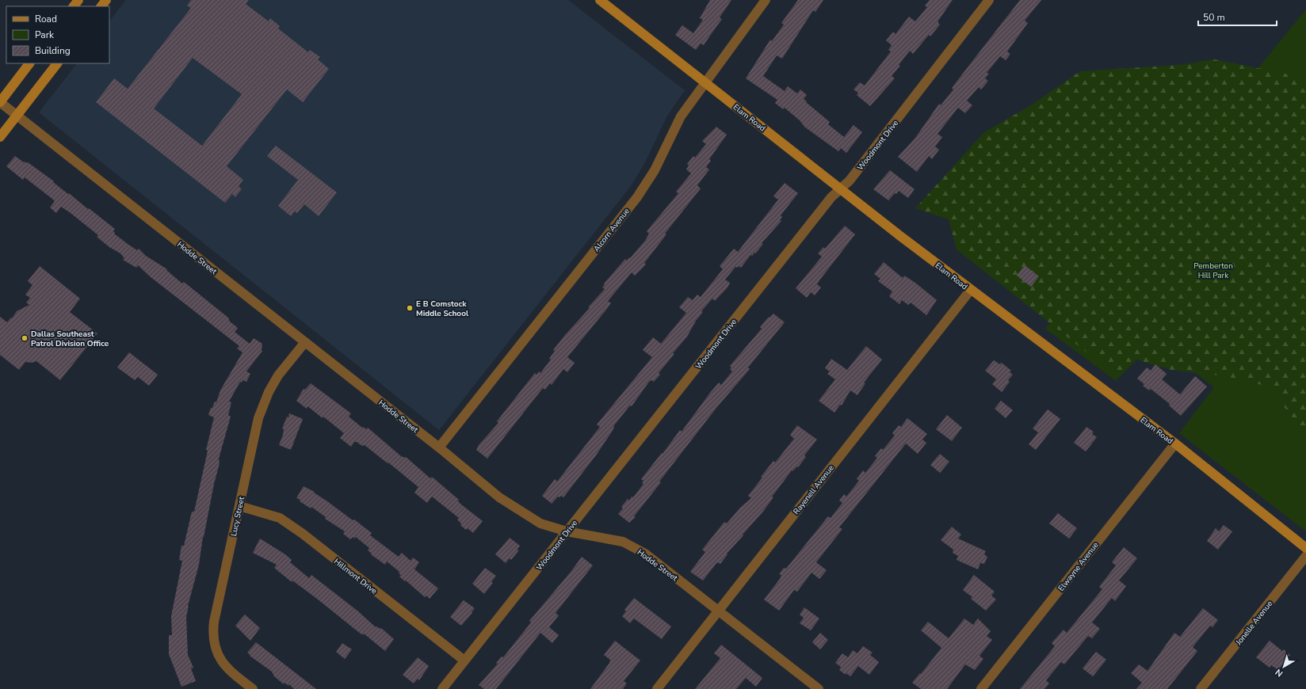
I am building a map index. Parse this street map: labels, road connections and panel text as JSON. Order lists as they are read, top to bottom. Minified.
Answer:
{"streets":{"street":["Elam Road","Woodmont Drive","Alcorn Avenue","Hodde Street","Rayenell Avenue","Lucy Street","Elwayne Avenue","Hillmont Drive","Jonelle Avenue"]},"crossings":[["Elam Road","Woodmont Drive"],["Elam Road","Alcorn Avenue"],["Elam Road","Rayenell Avenue"],["Elam Road","Elwayne Avenue"],["Woodmont Drive","Hodde Street"],["Woodmont Drive","Hillmont Drive"],["Alcorn Avenue","Hodde Street"],["Hodde Street","Rayenell Avenue"],["Hodde Street","Lucy Street"],["Lucy Street","Hillmont Drive"]],"parks":["Pemberton Hill Park"],"places":["E B Comstock Middle School","Dallas Southeast Patrol Division Office"],"legend":["Road","Park","Building"],"scale_bar":"50 m","north":"bottom left"}
